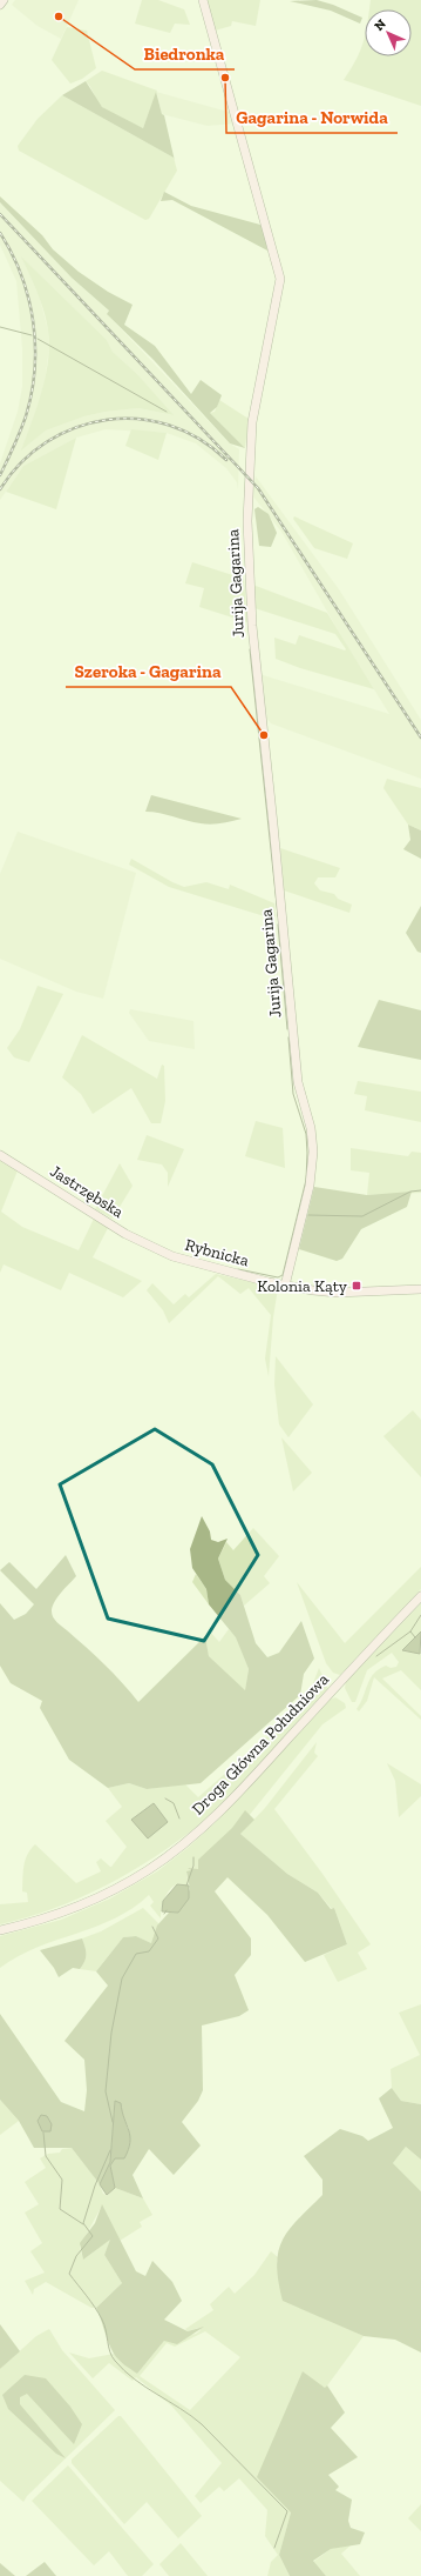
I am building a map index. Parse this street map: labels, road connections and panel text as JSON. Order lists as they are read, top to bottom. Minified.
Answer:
{"streets":{"street":["Jurija Gagarina","Jastrzębska","Rybnicka","Droga Główna Południowa"]},"crossings":[["Jurija Gagarina","Rybnicka"],["Jastrzębska","Rybnicka"]],"places":{"other":["Biedronka","Gagarina - Norwida","Szeroka - Gagarina"],"transit":["Kolonia Kąty"]},"north":"top left"}
